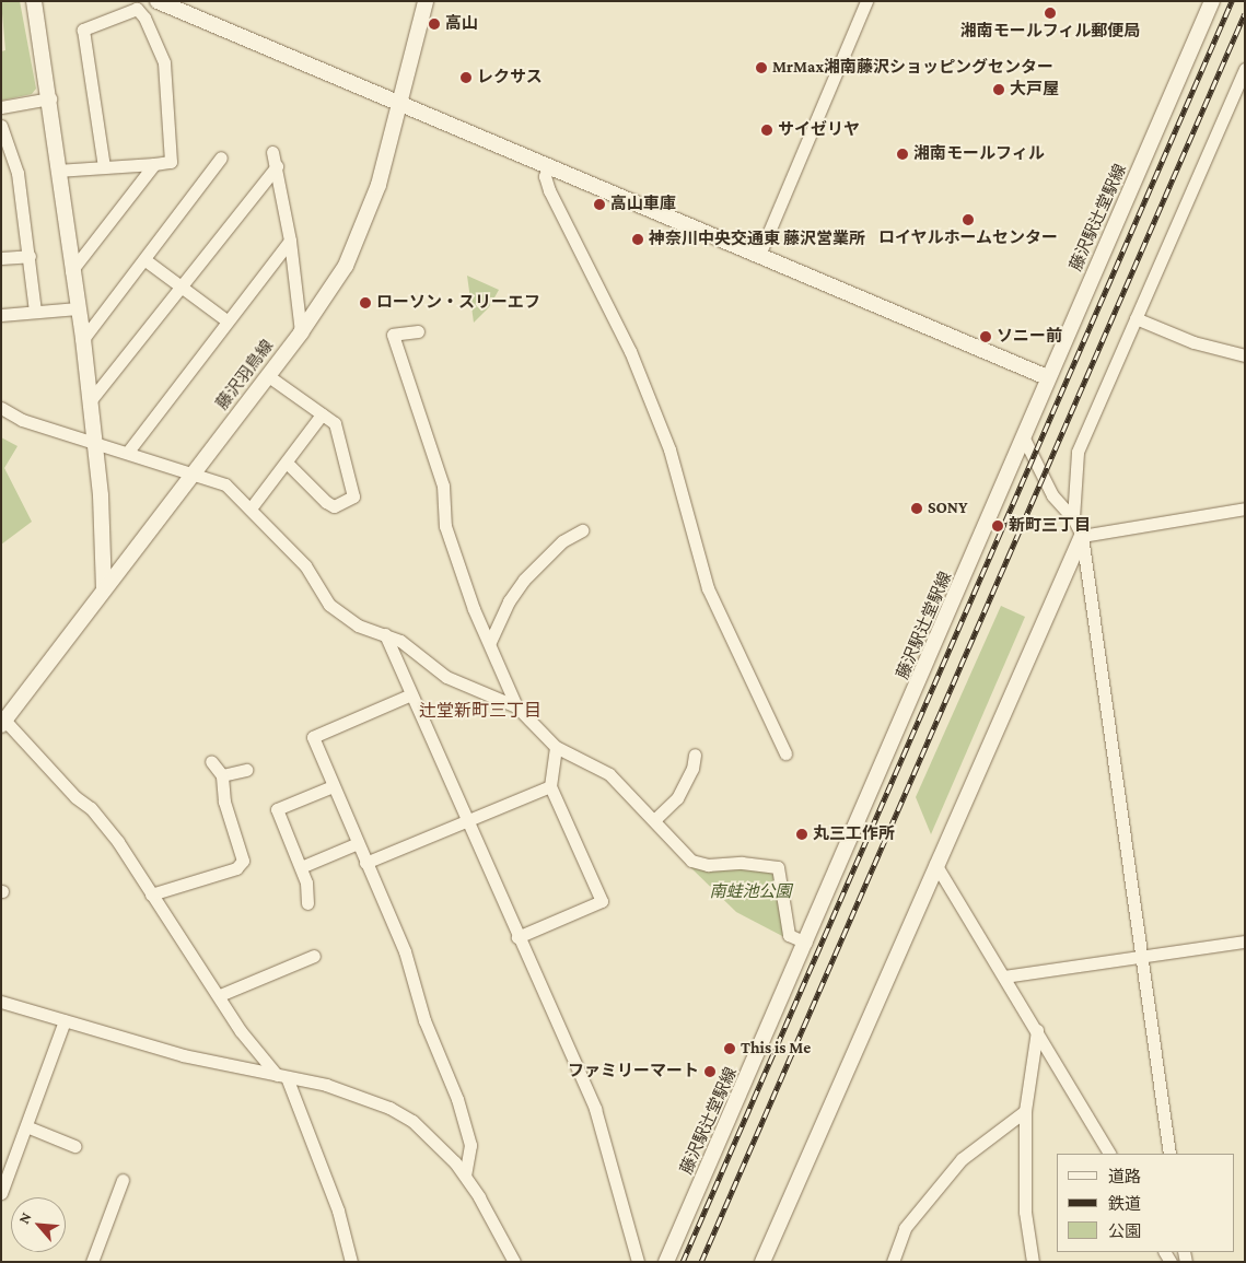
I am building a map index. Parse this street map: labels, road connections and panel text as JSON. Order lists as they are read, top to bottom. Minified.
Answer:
{"streets":{"street":["藤沢駅辻堂駅線","藤沢羽鳥線"]},"districts":["辻堂新町三丁目"],"parks":["南蛙池公園"],"places":["湘南モールフィル郵便局","高山","MrMax湘南藤沢ショッピングセンター","レクサス","大戸屋","サイゼリヤ","湘南モールフィル","高山車庫","ロイヤルホームセンター","神奈川中央交通東 藤沢営業所","ローソン・スリーエフ","ソニー前","SONY","新町三丁目","丸三工作所","This is Me","ファミリーマート"],"legend":["道路","鉄道","公園"],"north":"top left"}
